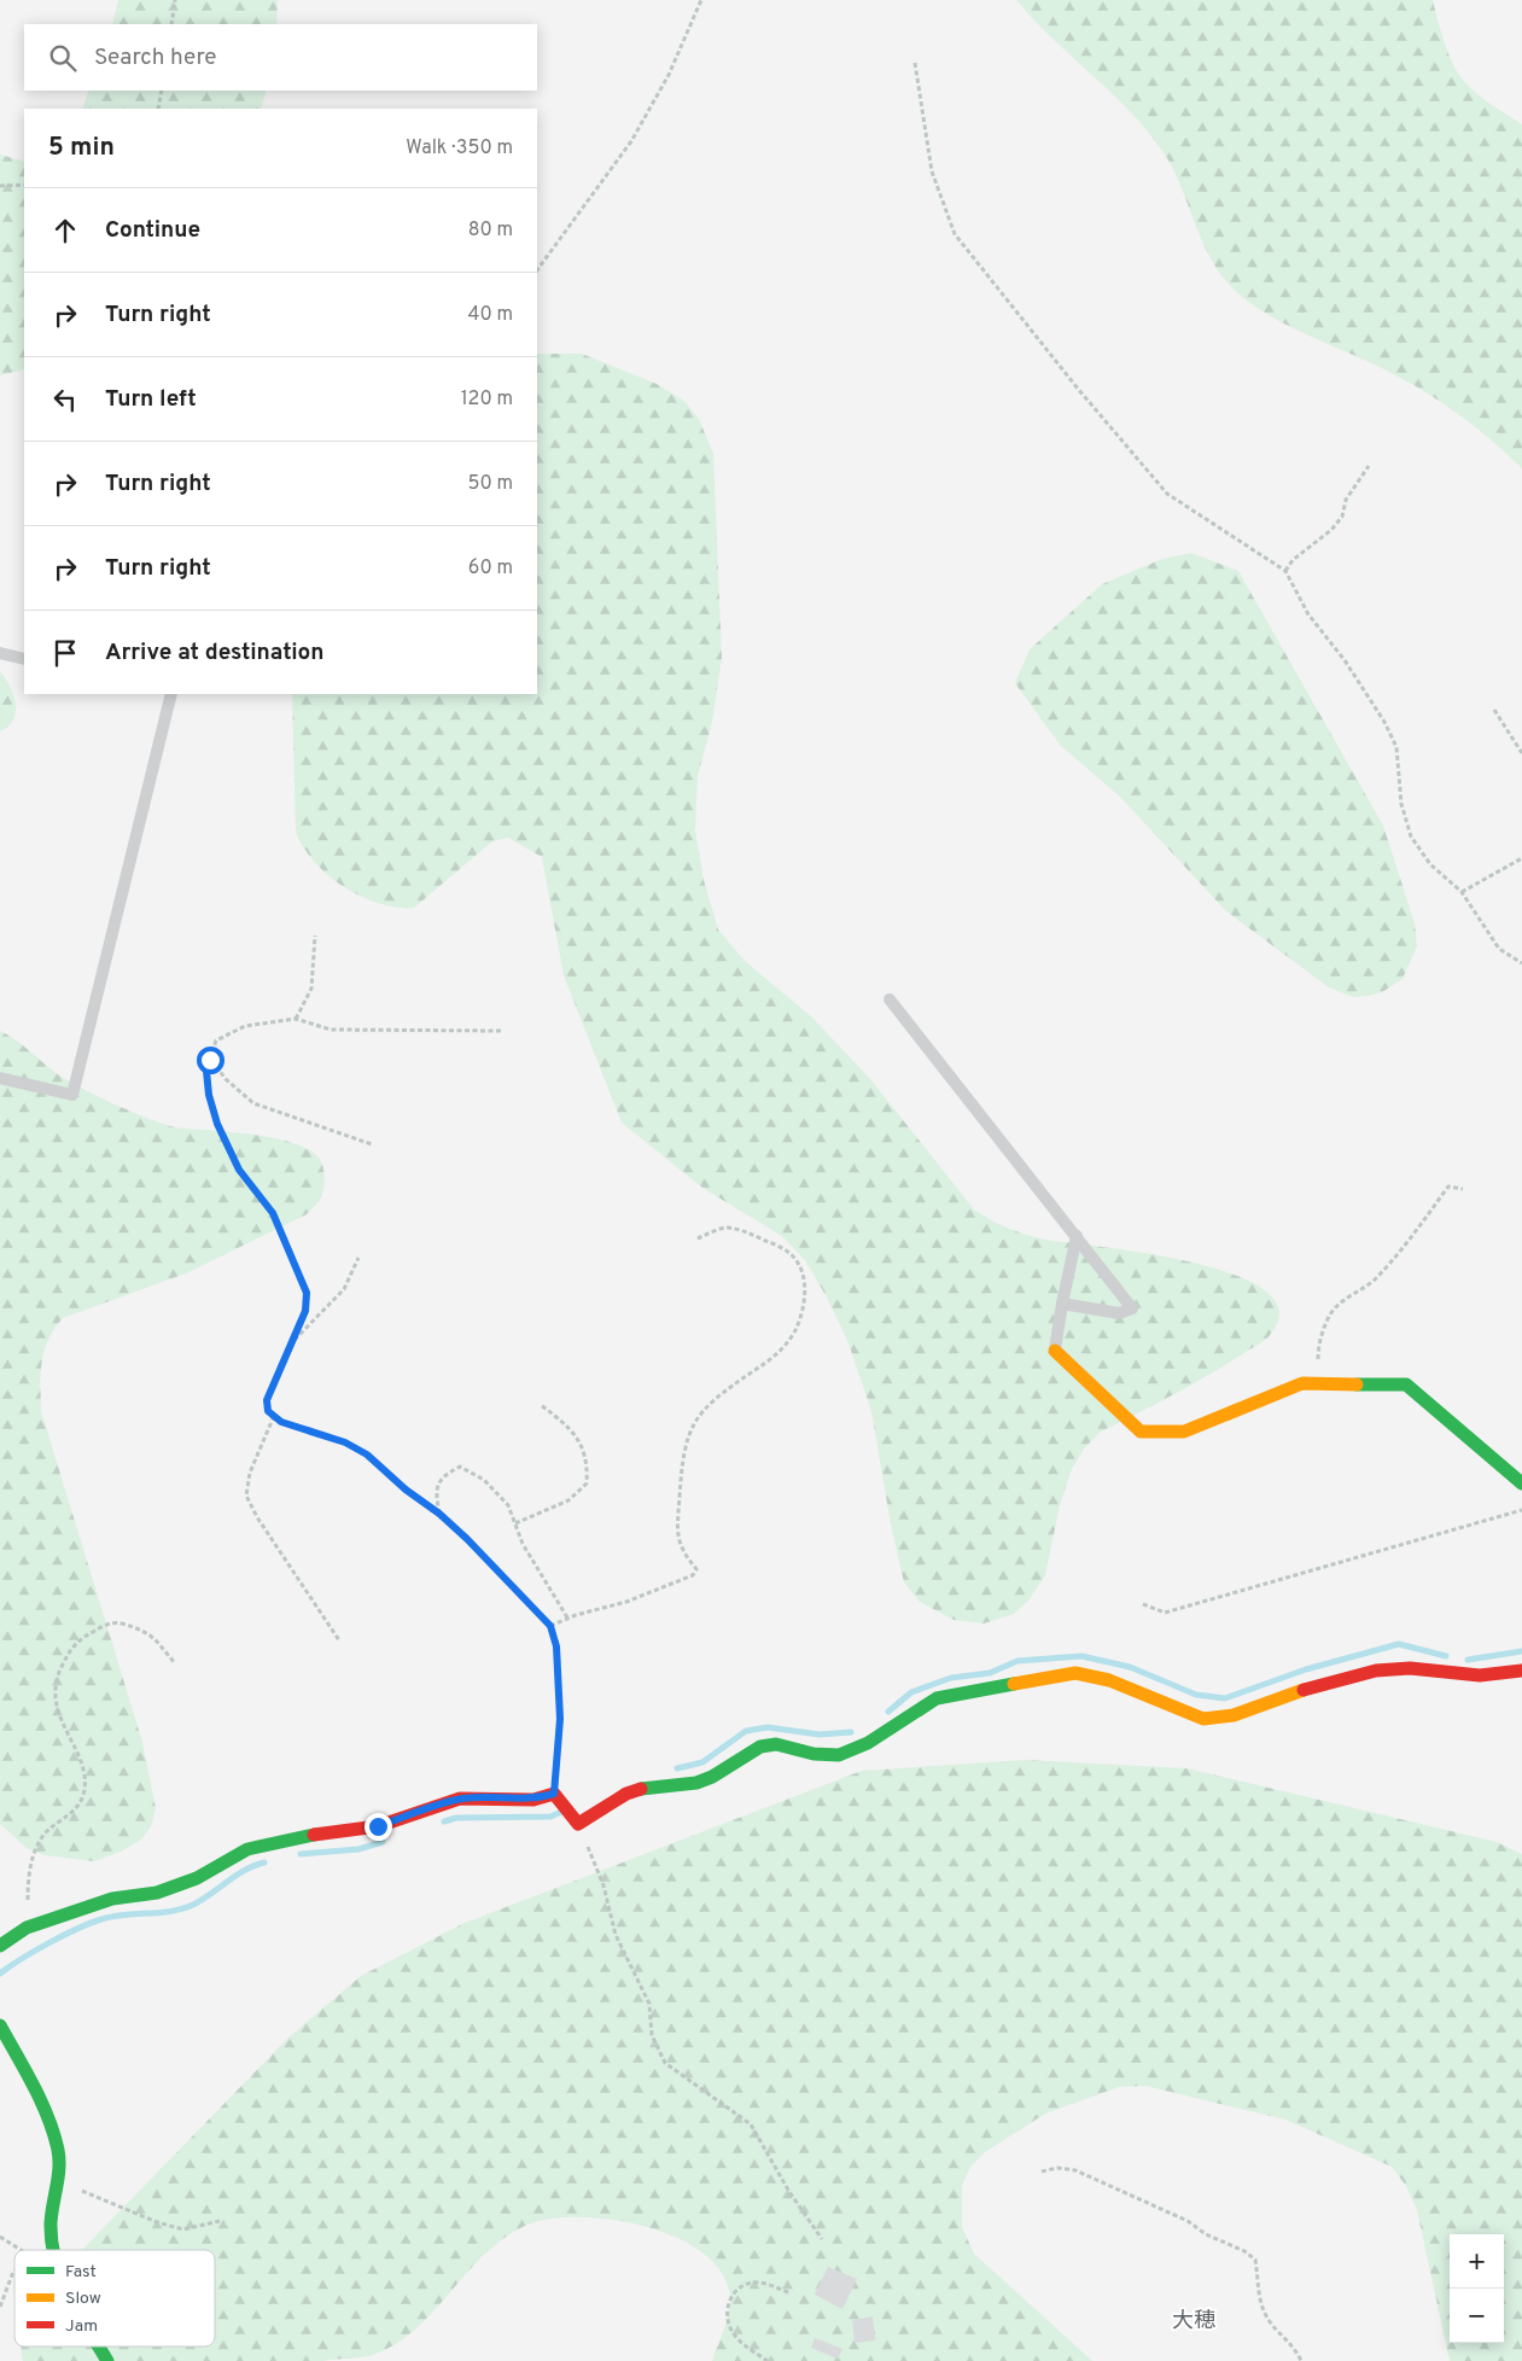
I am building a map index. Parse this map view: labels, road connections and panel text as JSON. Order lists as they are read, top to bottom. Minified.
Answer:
{"districts":["大穂"],"legend":["Fast","Slow","Jam"],"page":{"search":"Search here","heading":["5 min","Walk · 350 m"],"list":[["Continue","80 m"],["Turn right","40 m"],["Turn left","120 m"],["Turn right","50 m"],["Turn right","60 m"],"Arrive at destination"],"map_buttons":["+","−"]}}
